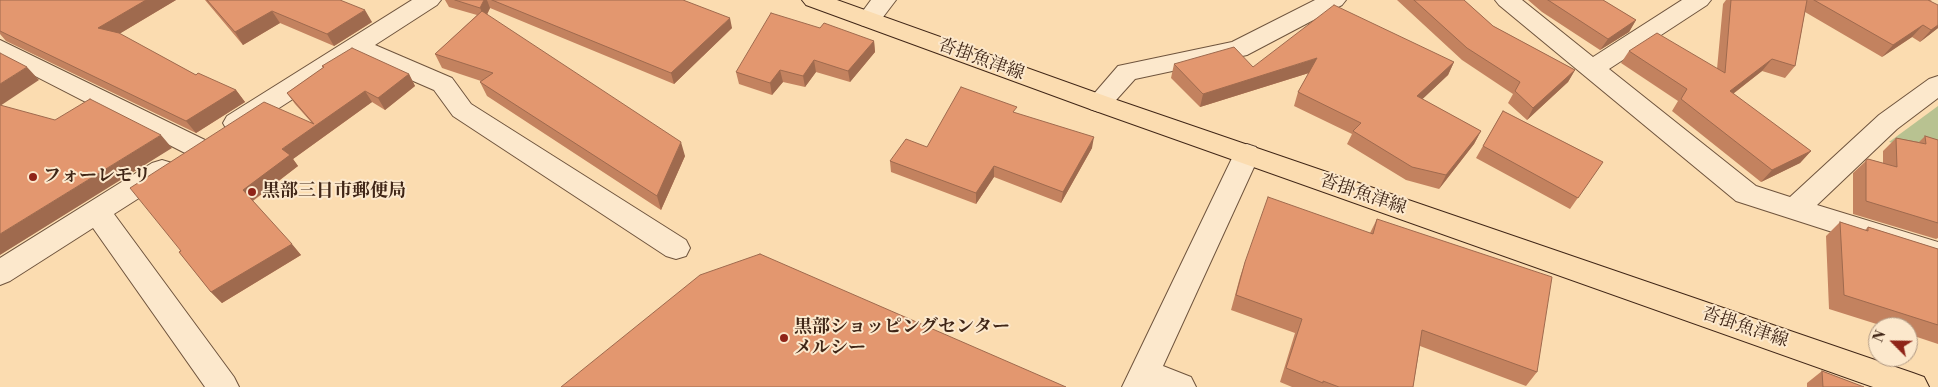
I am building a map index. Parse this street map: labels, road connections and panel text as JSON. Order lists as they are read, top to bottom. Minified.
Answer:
{"streets":{"main road":["沓掛魚津線"]},"places":["フォーレモリ","黒部三日市郵便局","黒部ショッピングセンター メルシー"],"north":"top left"}
